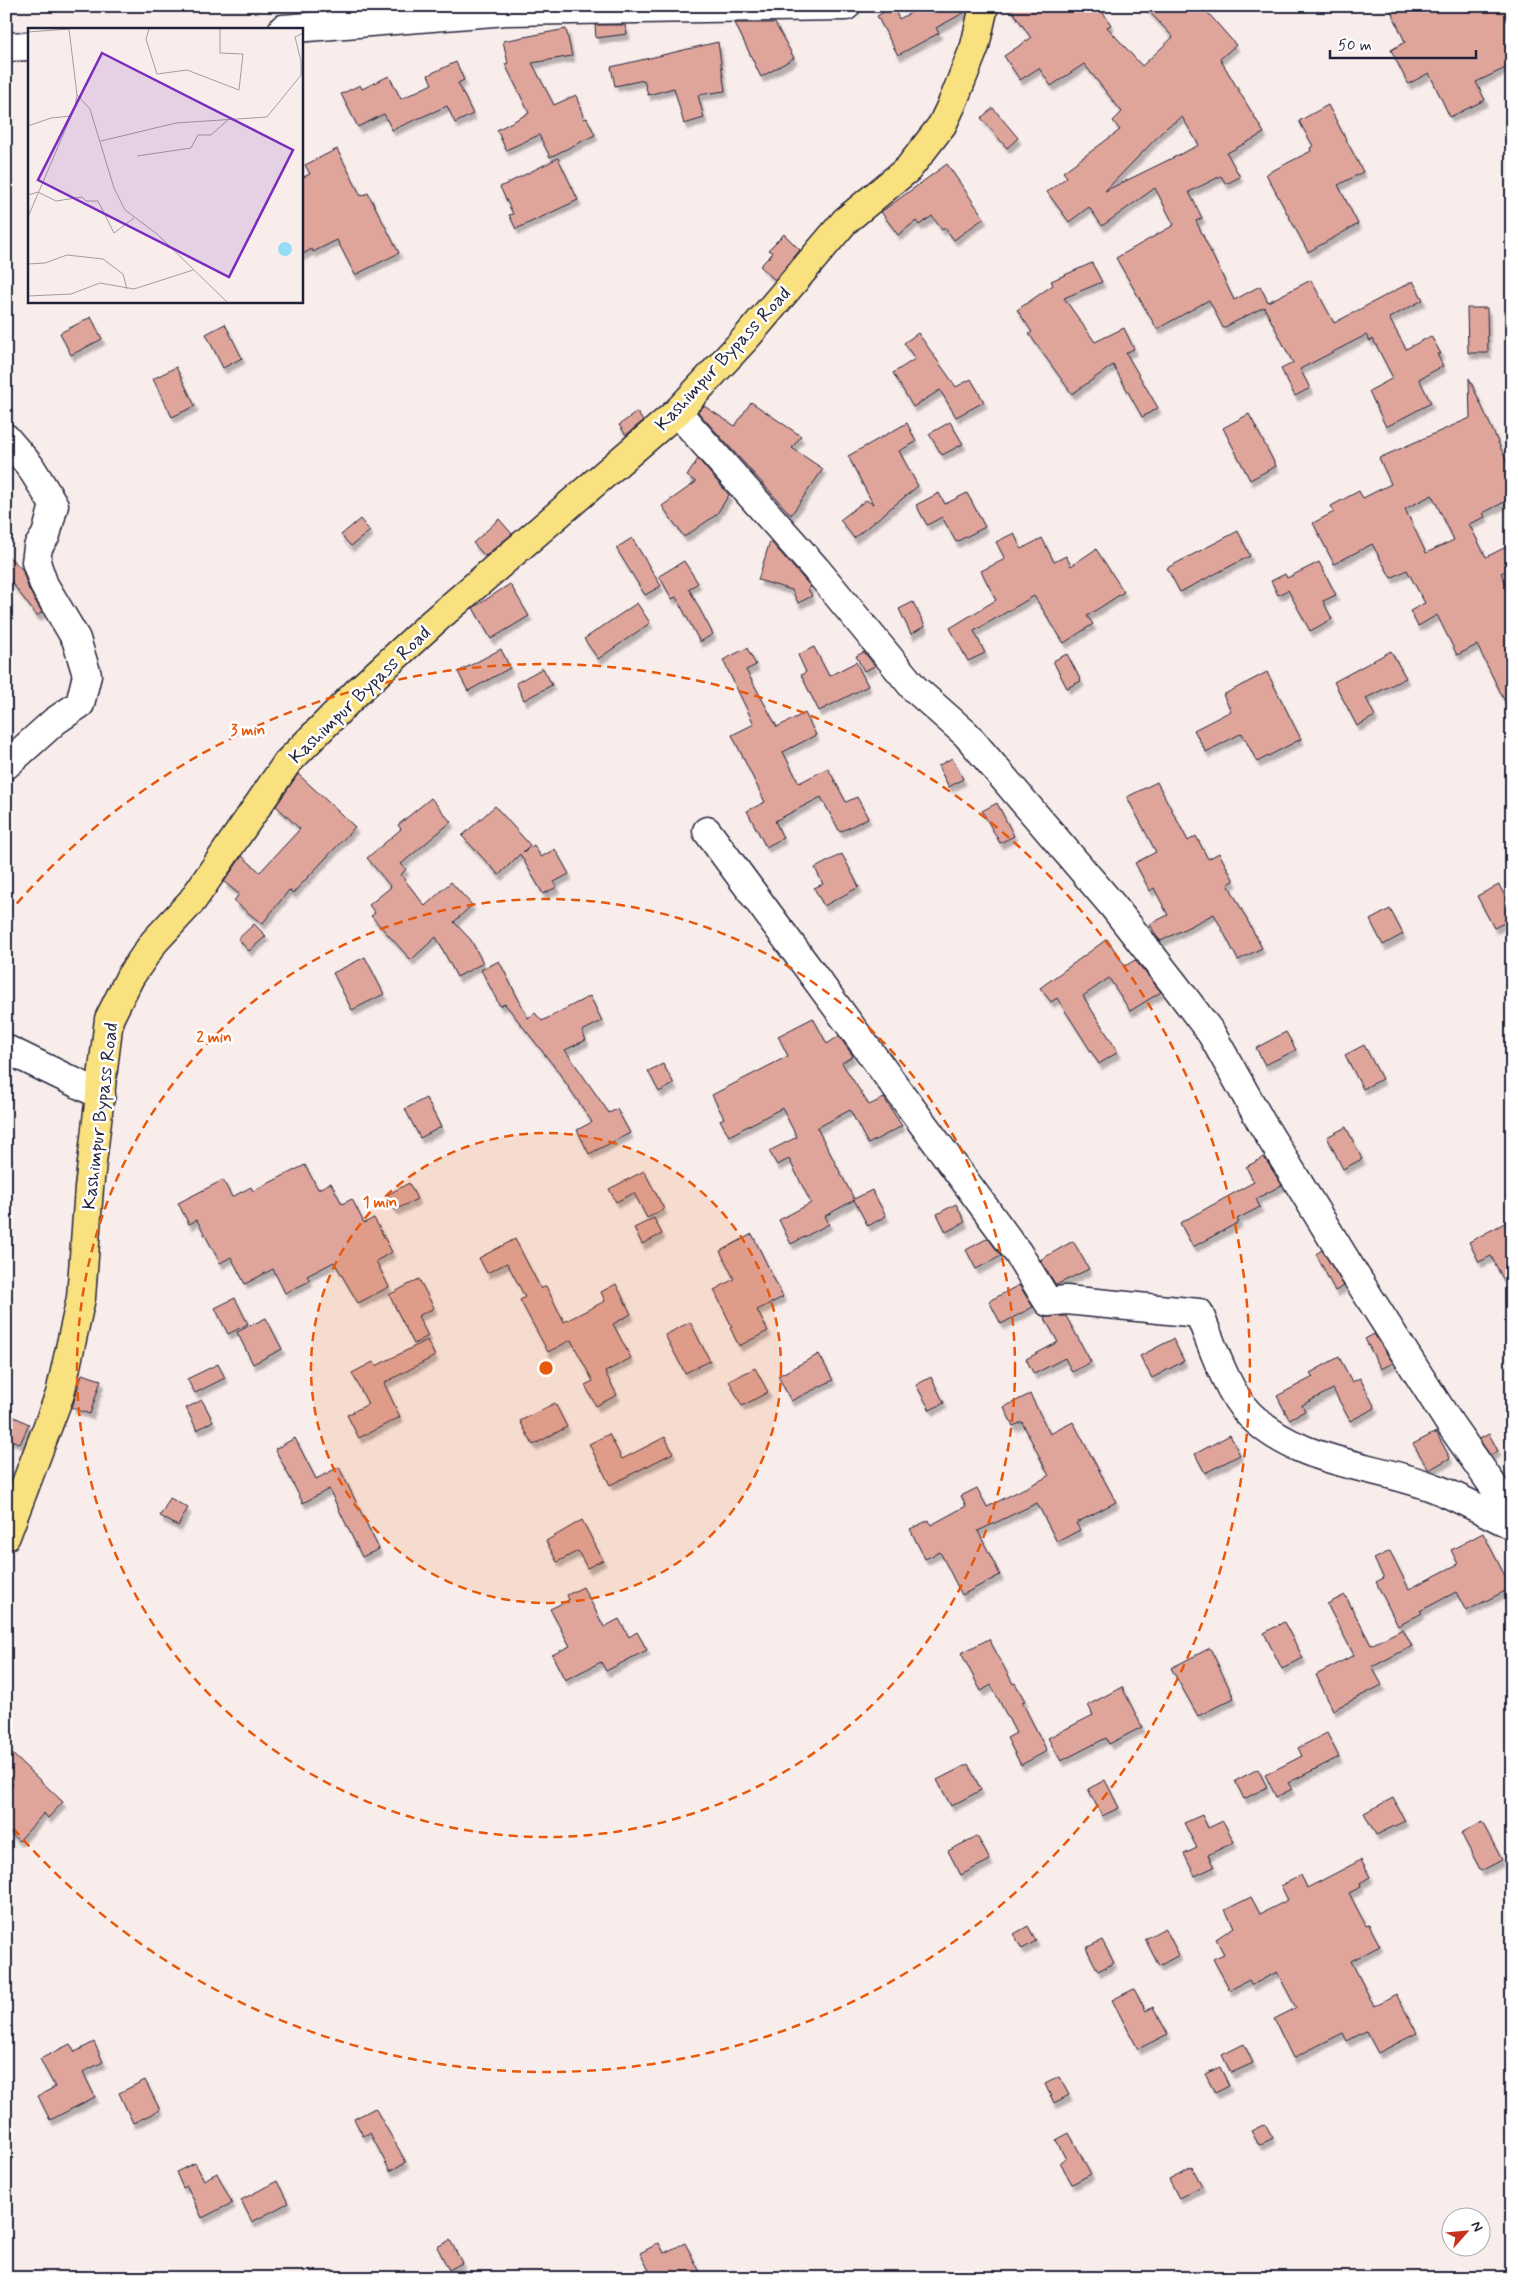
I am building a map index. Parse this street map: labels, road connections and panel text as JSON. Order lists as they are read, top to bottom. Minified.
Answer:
{"streets":{"main road":["Kashimpur Bypass Road"]},"scale_bar":"50 m","north":"top right","rings":["3 min","2 min","1 min"]}
